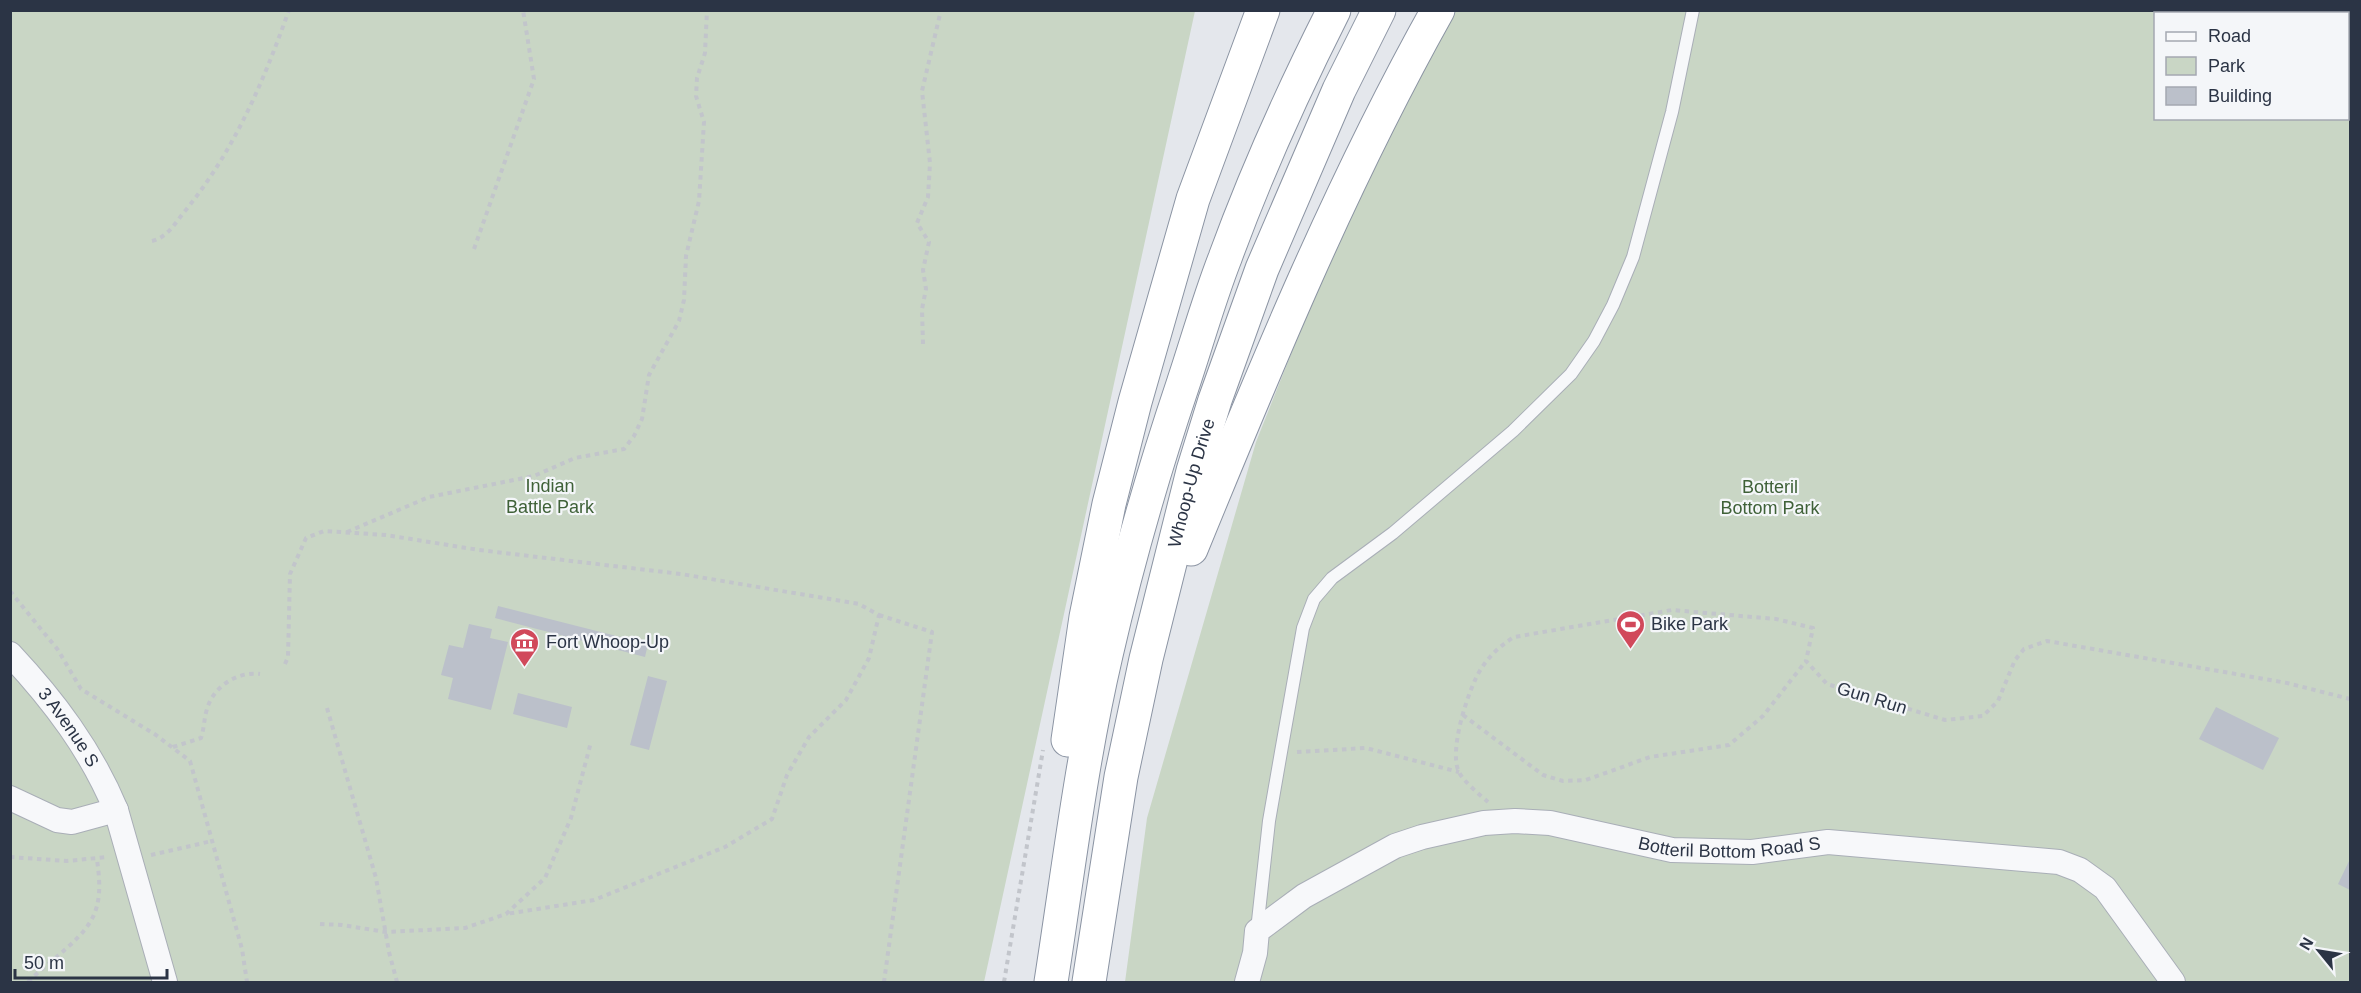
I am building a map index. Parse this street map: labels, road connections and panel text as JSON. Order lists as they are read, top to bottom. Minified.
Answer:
{"streets":{"highway":["Whoop-Up Drive"],"street":["3 Avenue S","Botteril Bottom Road S"],"path":["Gun Run"]},"parks":["Indian Battle Park","Botteril Bottom Park"],"places":{"sports":["Bike Park"],"museum":["Fort Whoop-Up"]},"legend":["Road","Park","Building"],"scale_bar":"50 m","north":"top left"}
